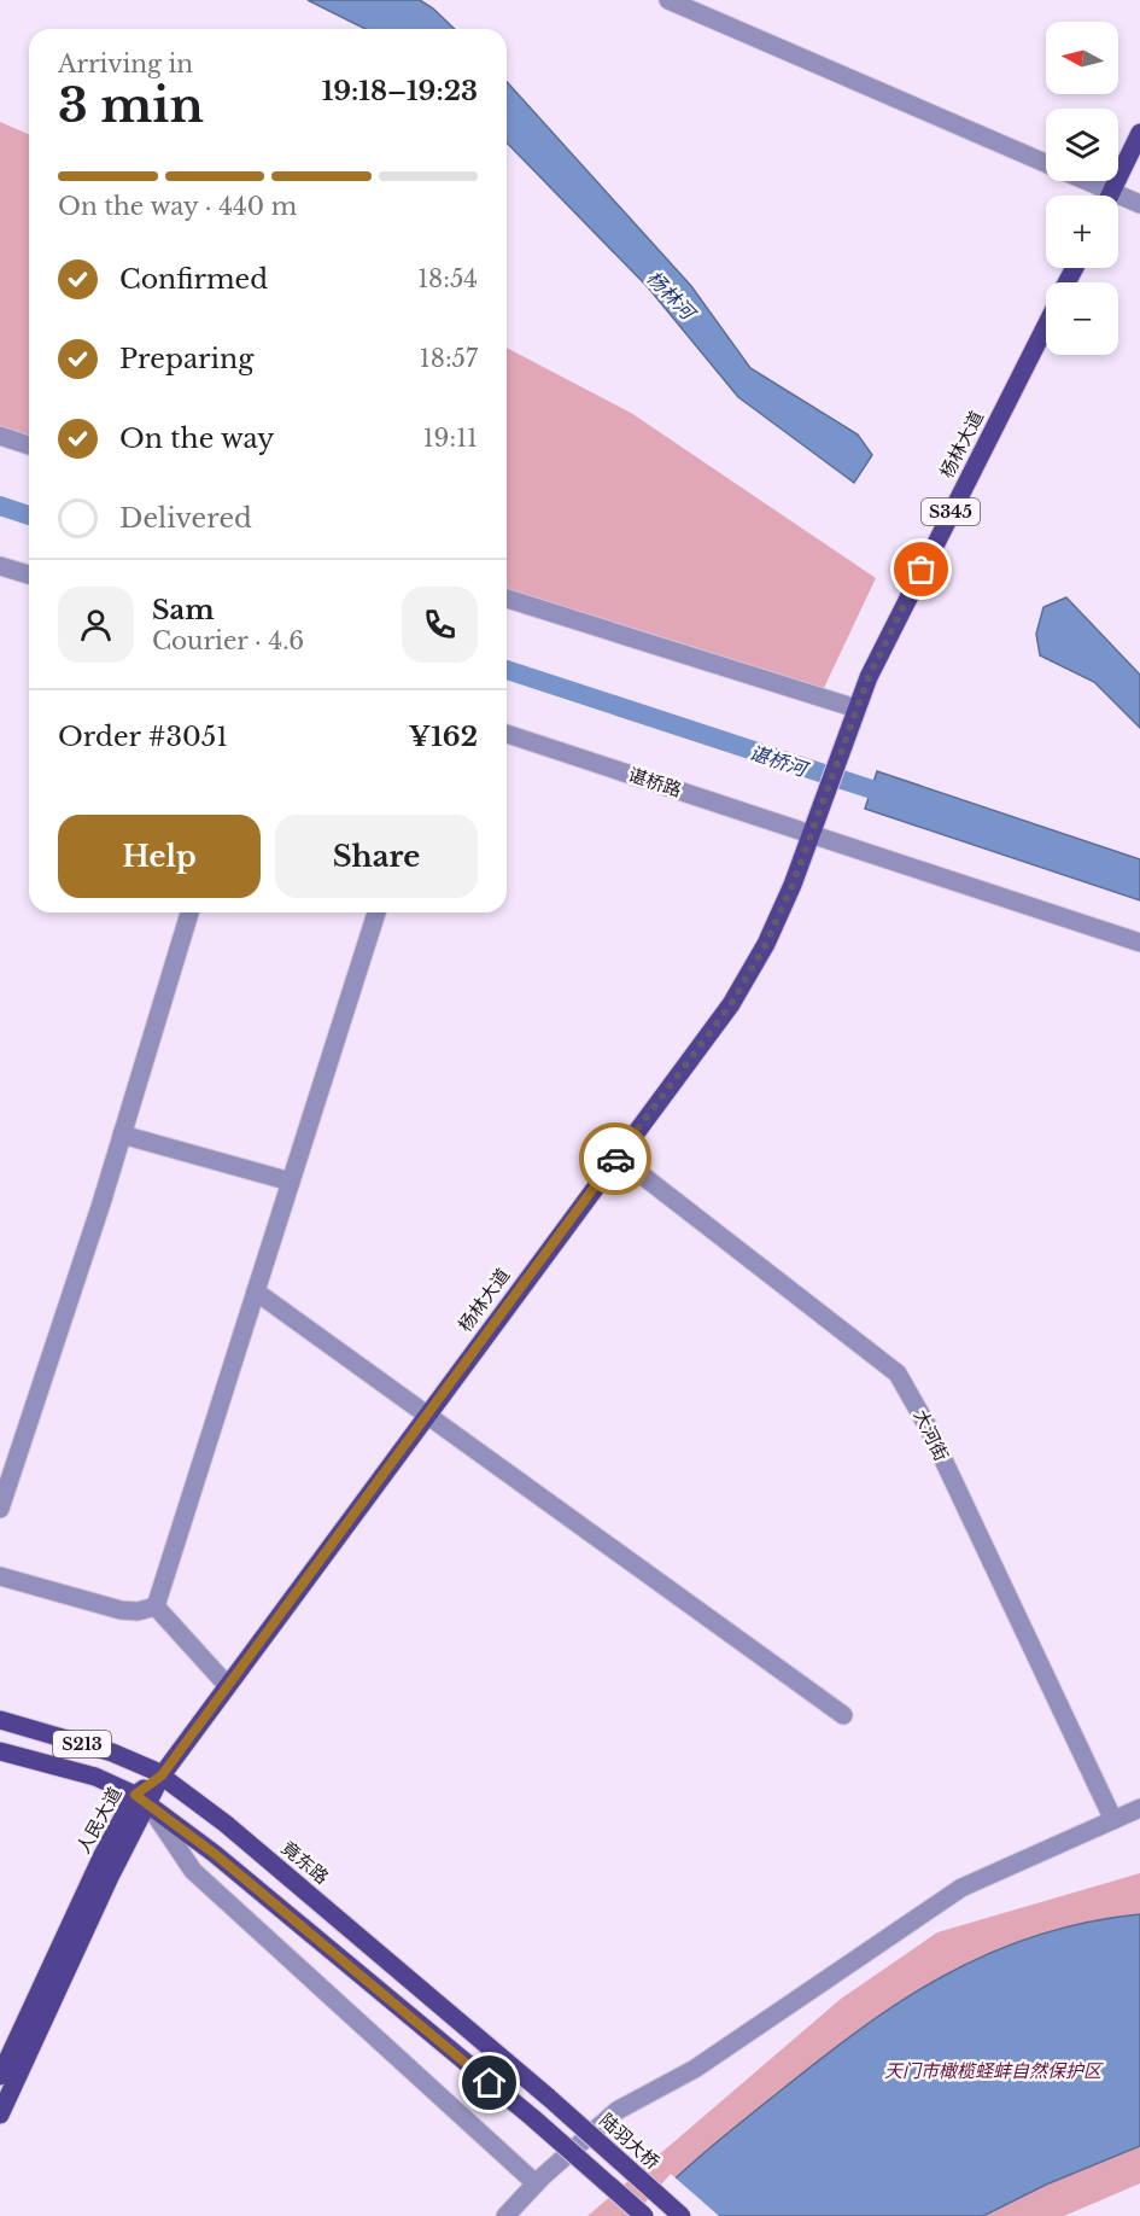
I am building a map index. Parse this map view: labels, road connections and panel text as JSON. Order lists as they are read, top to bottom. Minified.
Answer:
{"streets":{"main road":["杨林大道","S345","S213","人民大道","竟东路","陆羽大桥"],"street":["谌桥路","大河街"]},"crossings":[["杨林大道","谌桥路"],["杨林大道","大河街"],["杨林大道","人民大道"],["杨林大道","竟东路"],["S213","人民大道"],["人民大道","竟东路"],["竟东路","陆羽大桥"]],"water":["杨林河","谌桥河"],"parks":["天门市橄榄蛏蚌自然保护区"],"north":"left","page":{"map_buttons":["+","−"],"heading":["3 min","Arriving in","19:18–19:23"],"panel":["Sam","Courier · 4.6","Order #3051","¥162"],"bar":"On the way · 440 m","list":[["Confirmed","18:54"],["Preparing","18:57"],["On the way","19:11"],"Delivered"],"buttons":["Help","Share"]}}
